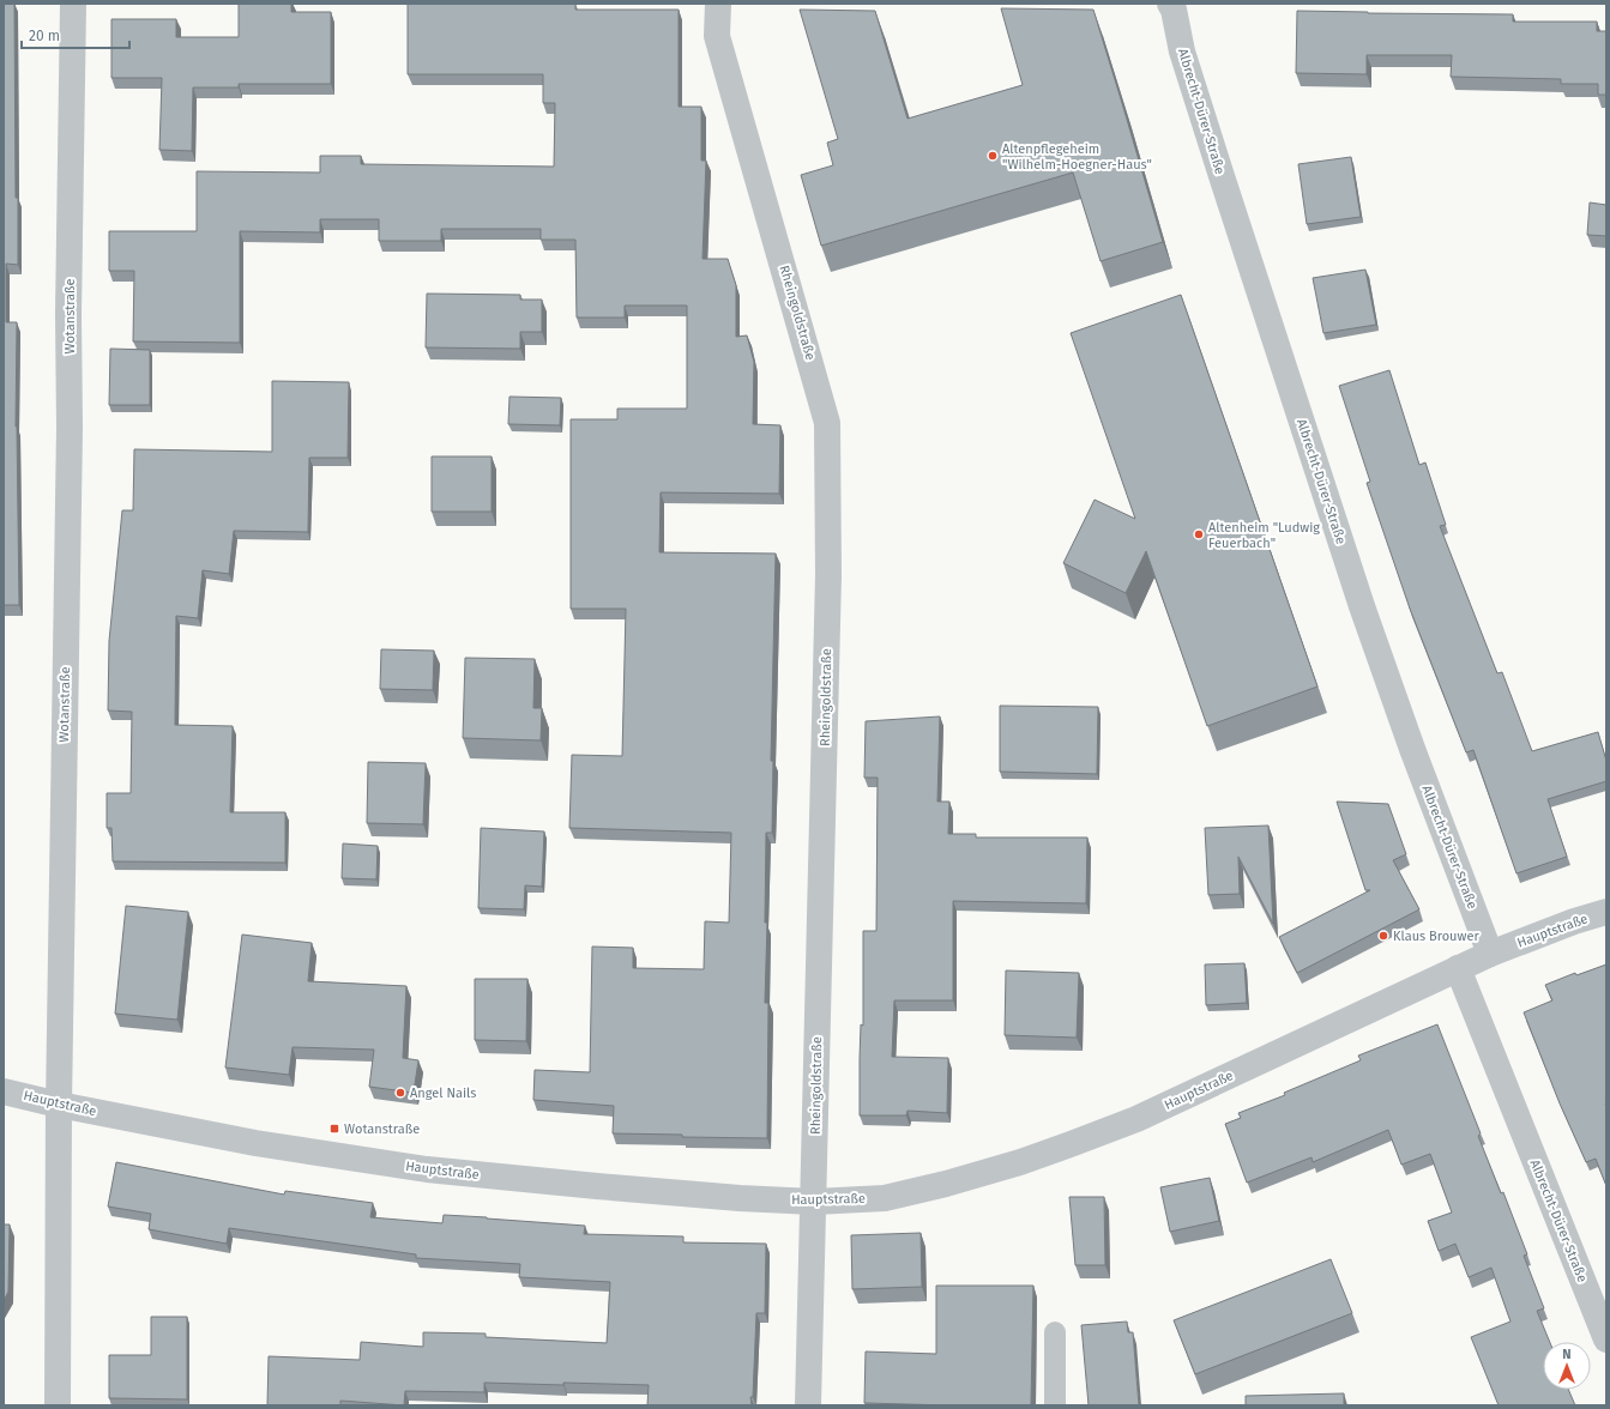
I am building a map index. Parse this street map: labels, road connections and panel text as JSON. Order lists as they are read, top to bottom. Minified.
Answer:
{"streets":{"street":["Albrecht-Dürer-Straße","Rheingoldstraße","Wotanstraße","Hauptstraße"]},"crossings":[["Albrecht-Dürer-Straße","Hauptstraße"],["Rheingoldstraße","Hauptstraße"],["Wotanstraße","Hauptstraße"]],"places":{"other":["Altenpflegeheim \"Wilhelm-Hoegner-Haus\"","Altenheim \"Ludwig Feuerbach\"","Klaus Brouwer","Angel Nails"],"transit":["Wotanstraße"]},"scale_bar":"20 m","north":"top"}
